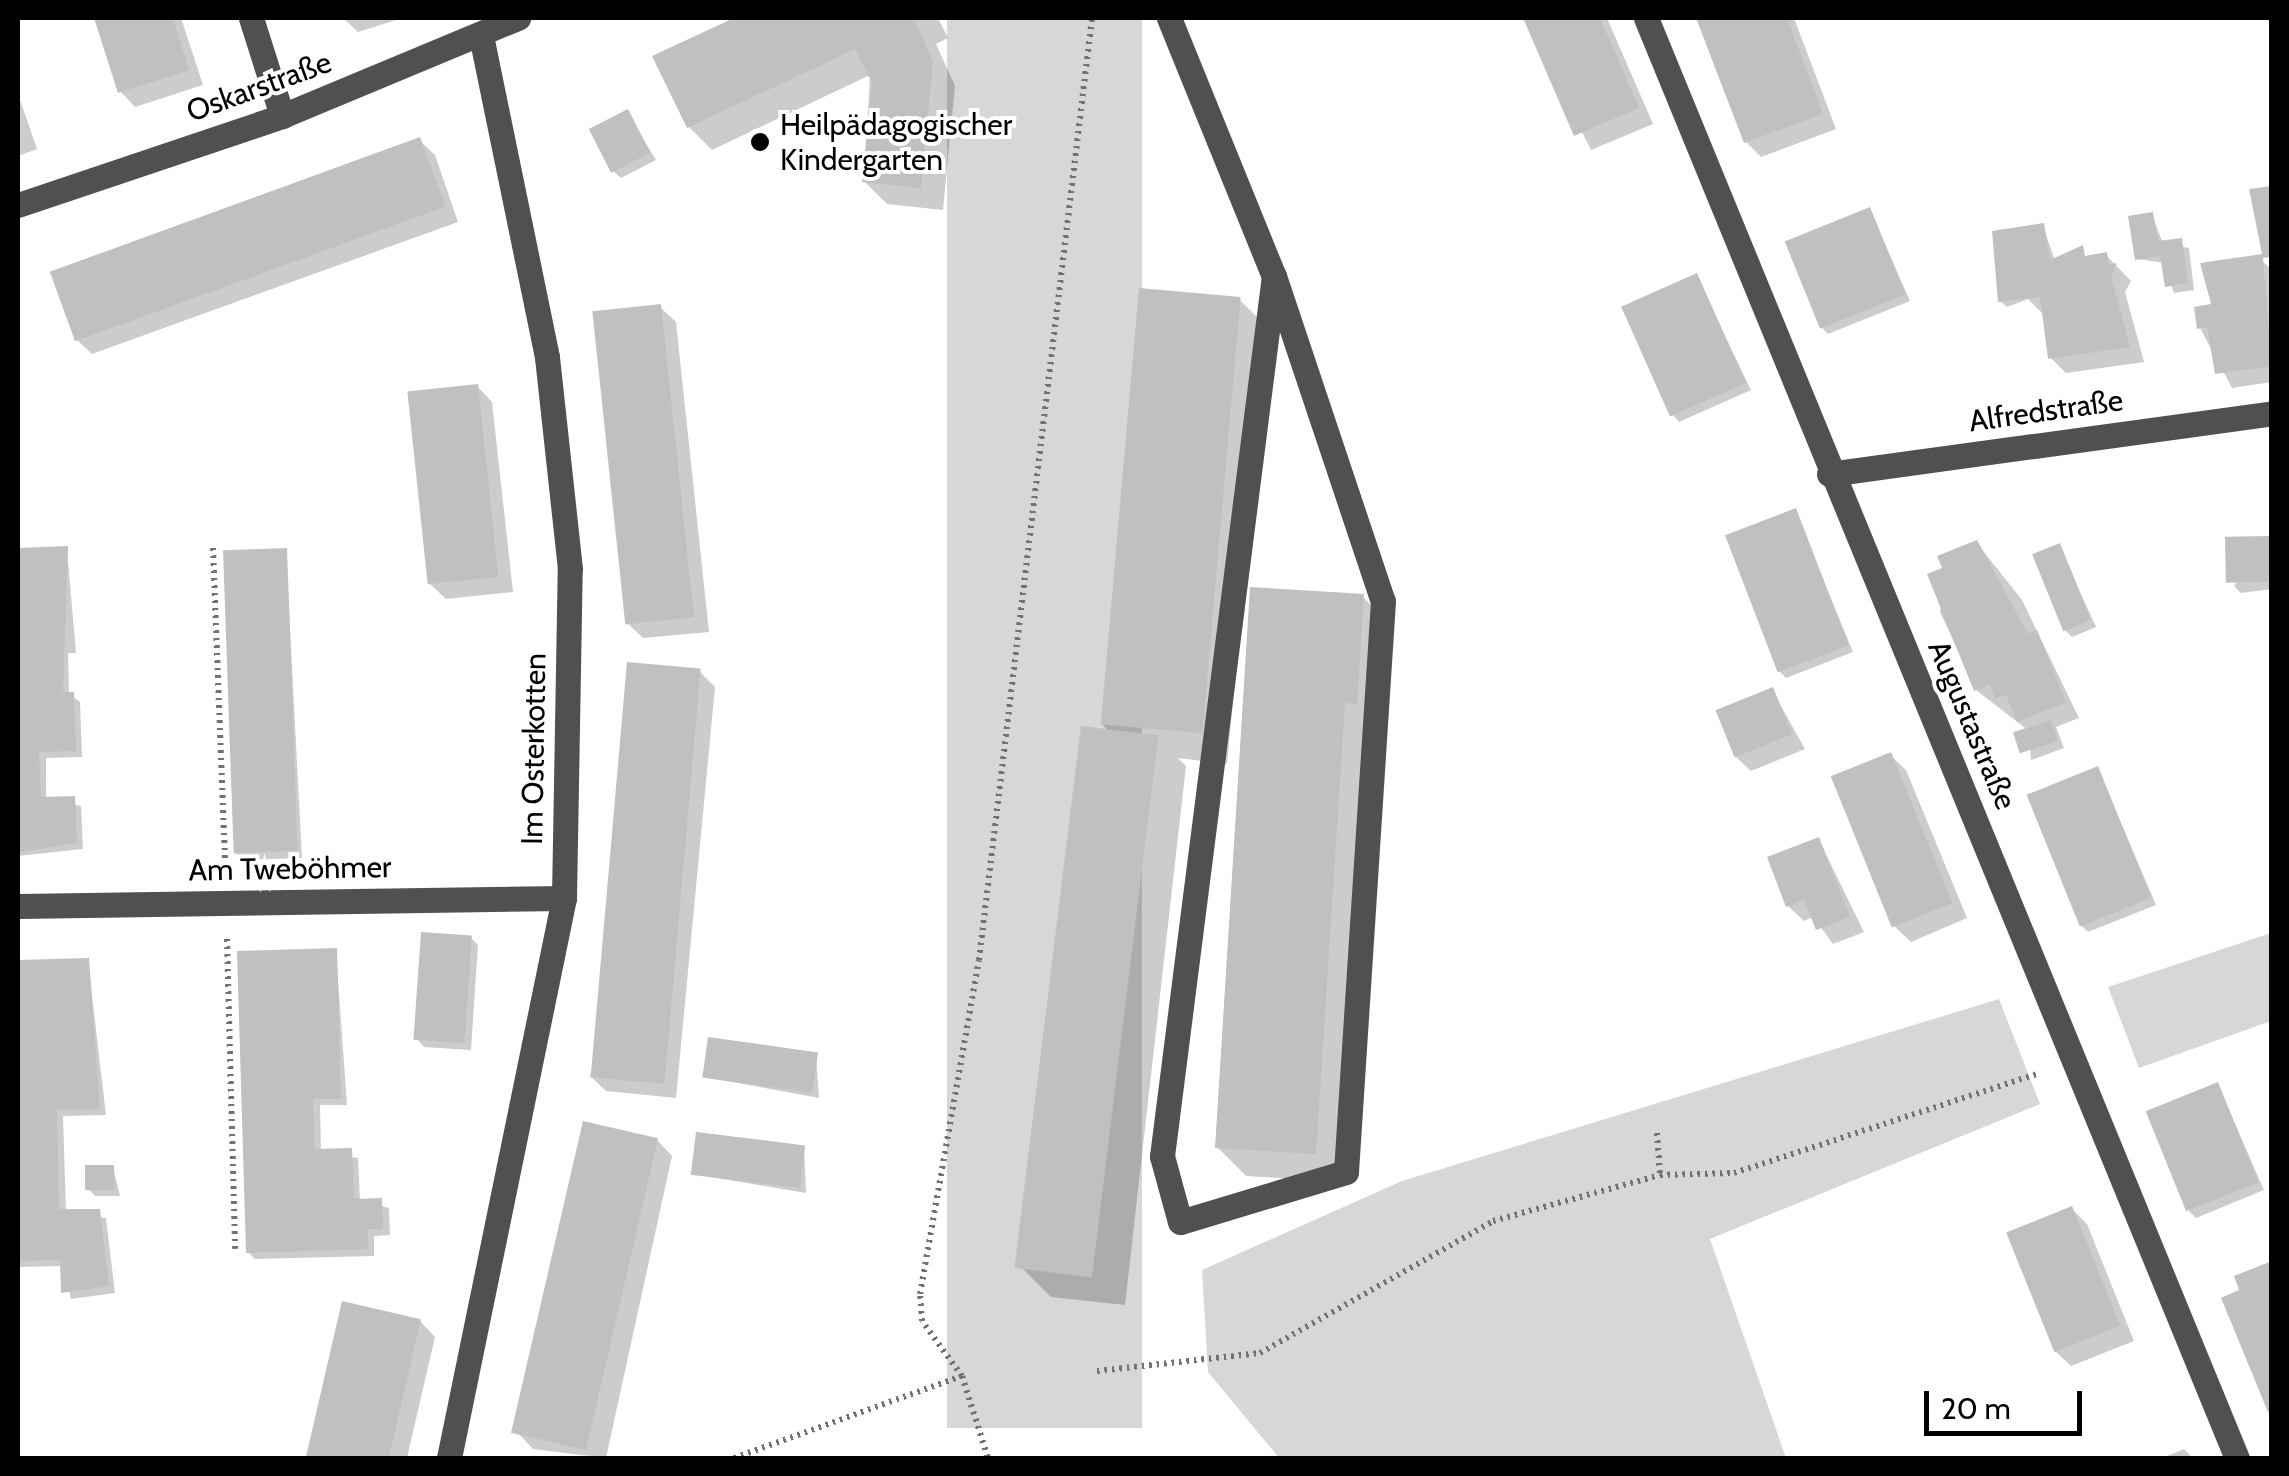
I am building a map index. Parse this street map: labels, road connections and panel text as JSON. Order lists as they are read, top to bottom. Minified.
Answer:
{"streets":{"street":["Oskarstraße","Alfredstraße","Augustastraße","Im Osterkotten","Am Tweböhmer"]},"crossings":[["Oskarstraße","Im Osterkotten"],["Alfredstraße","Augustastraße"],["Im Osterkotten","Am Tweböhmer"]],"places":["Heilpädagogischer Kindergarten"],"scale_bar":"20 m"}
